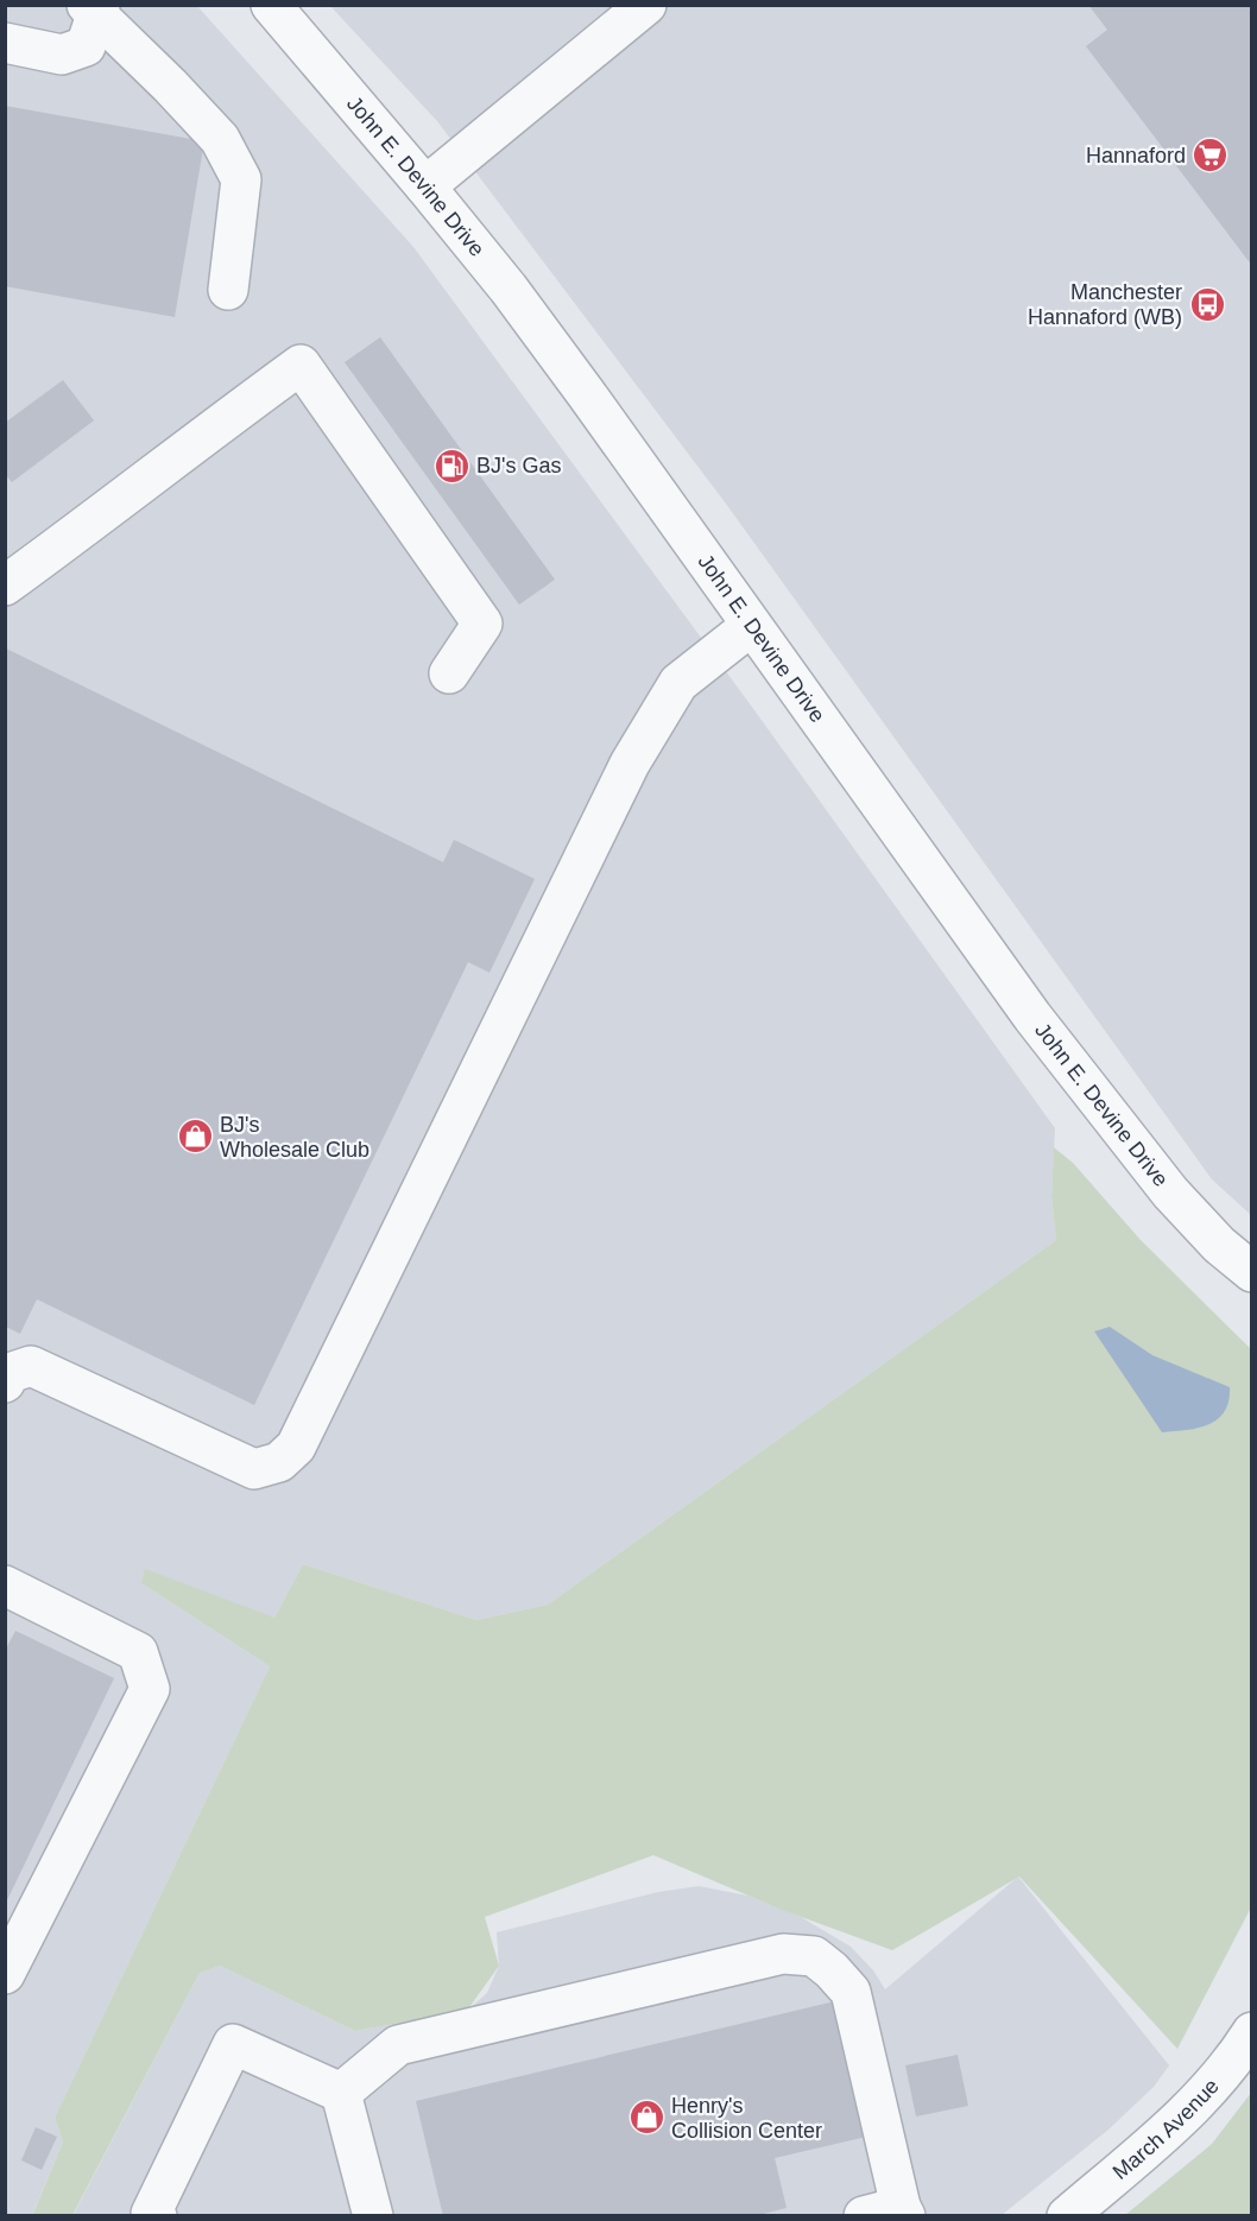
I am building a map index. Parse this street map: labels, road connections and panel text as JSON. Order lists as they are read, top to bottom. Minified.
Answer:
{"streets":{"street":["John E. Devine Drive","March Avenue"]},"places":{"supermarket":["Hannaford"],"bus stop":["Manchester Hannaford (WB)"],"fuel station":["BJ's Gas"],"shop":["BJ's Wholesale Club","Henry's Collision Center"]}}
